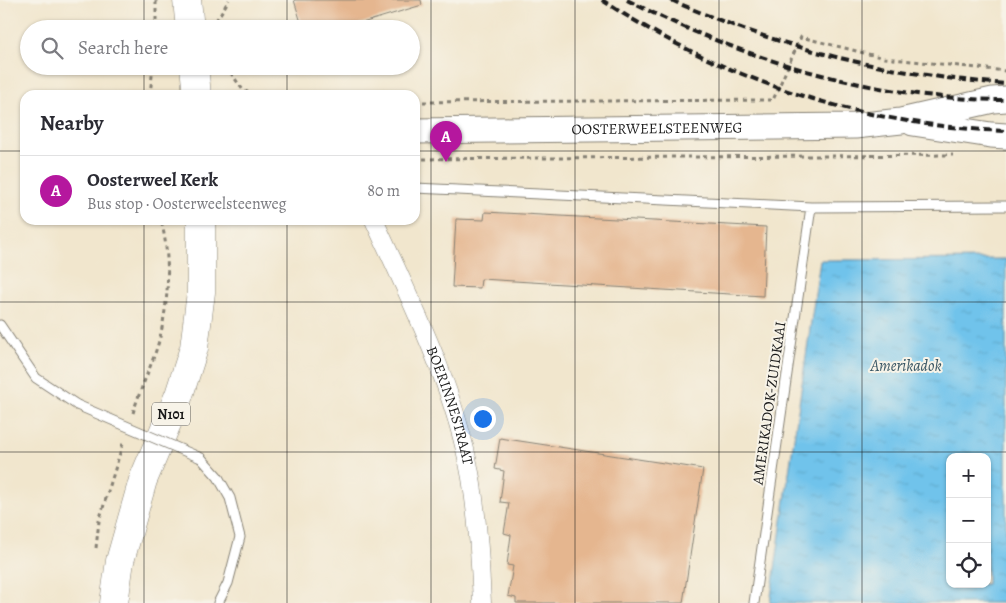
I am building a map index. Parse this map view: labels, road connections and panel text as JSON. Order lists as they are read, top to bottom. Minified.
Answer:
{"streets":{"main road":["OOSTERWEELSTEENWEG","N101"],"street":["BOERINNESTRAAT"],"lane":["AMERIKADOK-ZUIDKAAI"]},"water":["Amerikadok"],"page":{"search":"Search here","heading":"Nearby","pins":"A","list":[{"mark":"A","name":"Oosterweel Kerk","note":"Bus stop · Oosterweelsteenweg","value":"80 m"}],"map_buttons":["+","−"]}}
